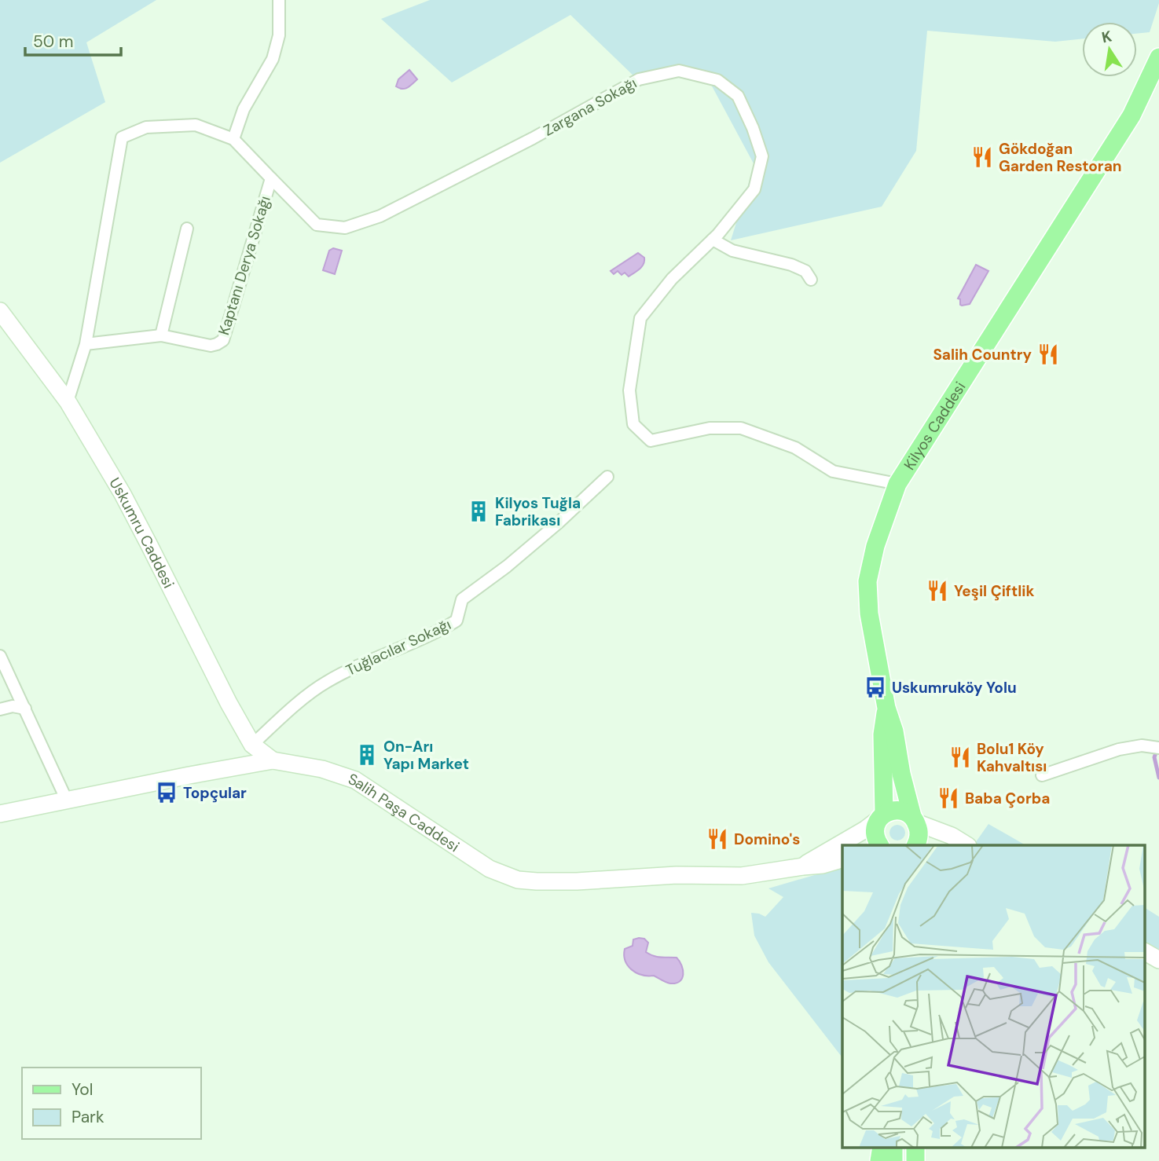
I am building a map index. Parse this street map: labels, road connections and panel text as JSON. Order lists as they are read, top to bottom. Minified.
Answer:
{"streets":{"main road":["Kilyos Caddesi","Uskumru Caddesi","Salih Paşa Caddesi"],"street":["Zargana Sokağı","Kaptanı Derya Sokağı","Tuğlacılar Sokağı"]},"crossings":[["Zargana Sokağı","Kaptanı Derya Sokağı"],["Zargana Sokağı","Kilyos Caddesi"],["Kaptanı Derya Sokağı","Uskumru Caddesi"],["Uskumru Caddesi","Tuğlacılar Sokağı"],["Uskumru Caddesi","Salih Paşa Caddesi"]],"places":{"restaurant":["Gökdoğan Garden Restoran","Salih Country","Yeşil Çiftlik","Bolu1 Köy Kahvaltısı","Baba Çorba","Domino's"],"building":["Kilyos Tuğla Fabrikası","On-Arı Yapı Market"],"bus stop":["Uskumruköy Yolu","Topçular"]},"legend":["Yol","Park"],"scale_bar":"50 m","north":"top"}
